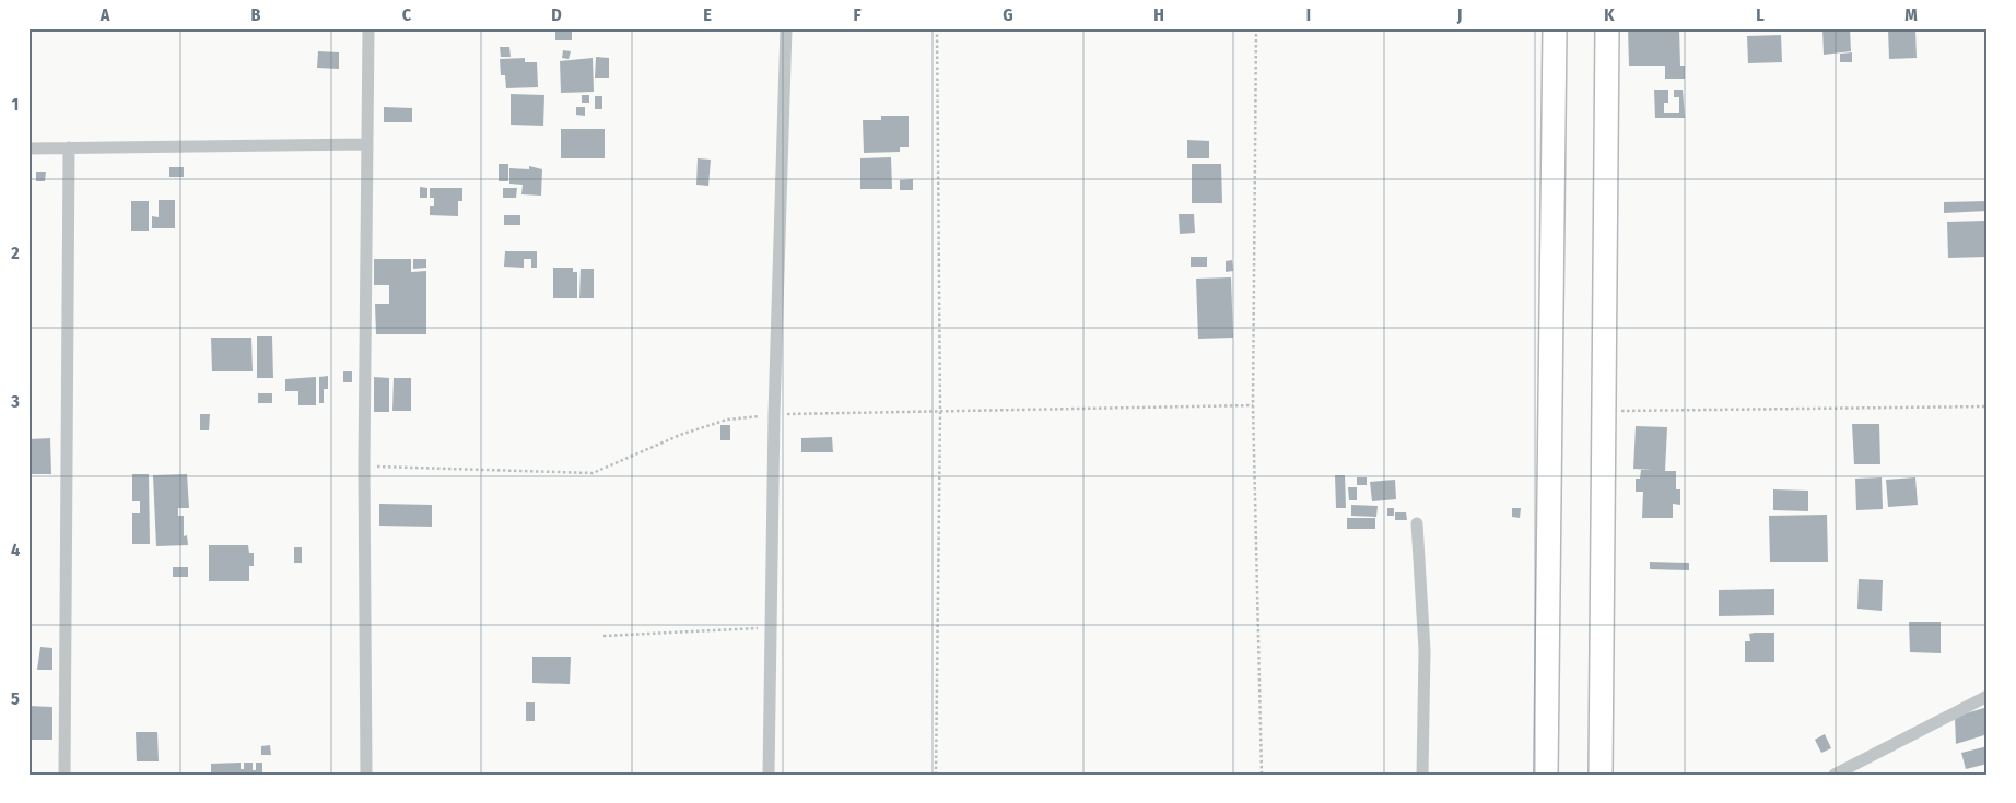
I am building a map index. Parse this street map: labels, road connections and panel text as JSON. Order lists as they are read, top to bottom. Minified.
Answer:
{"grid":{"columns":["A","B","C","D","E","F","G","H","I","J","K","L","M"],"rows":["1","2","3","4","5"]}}
